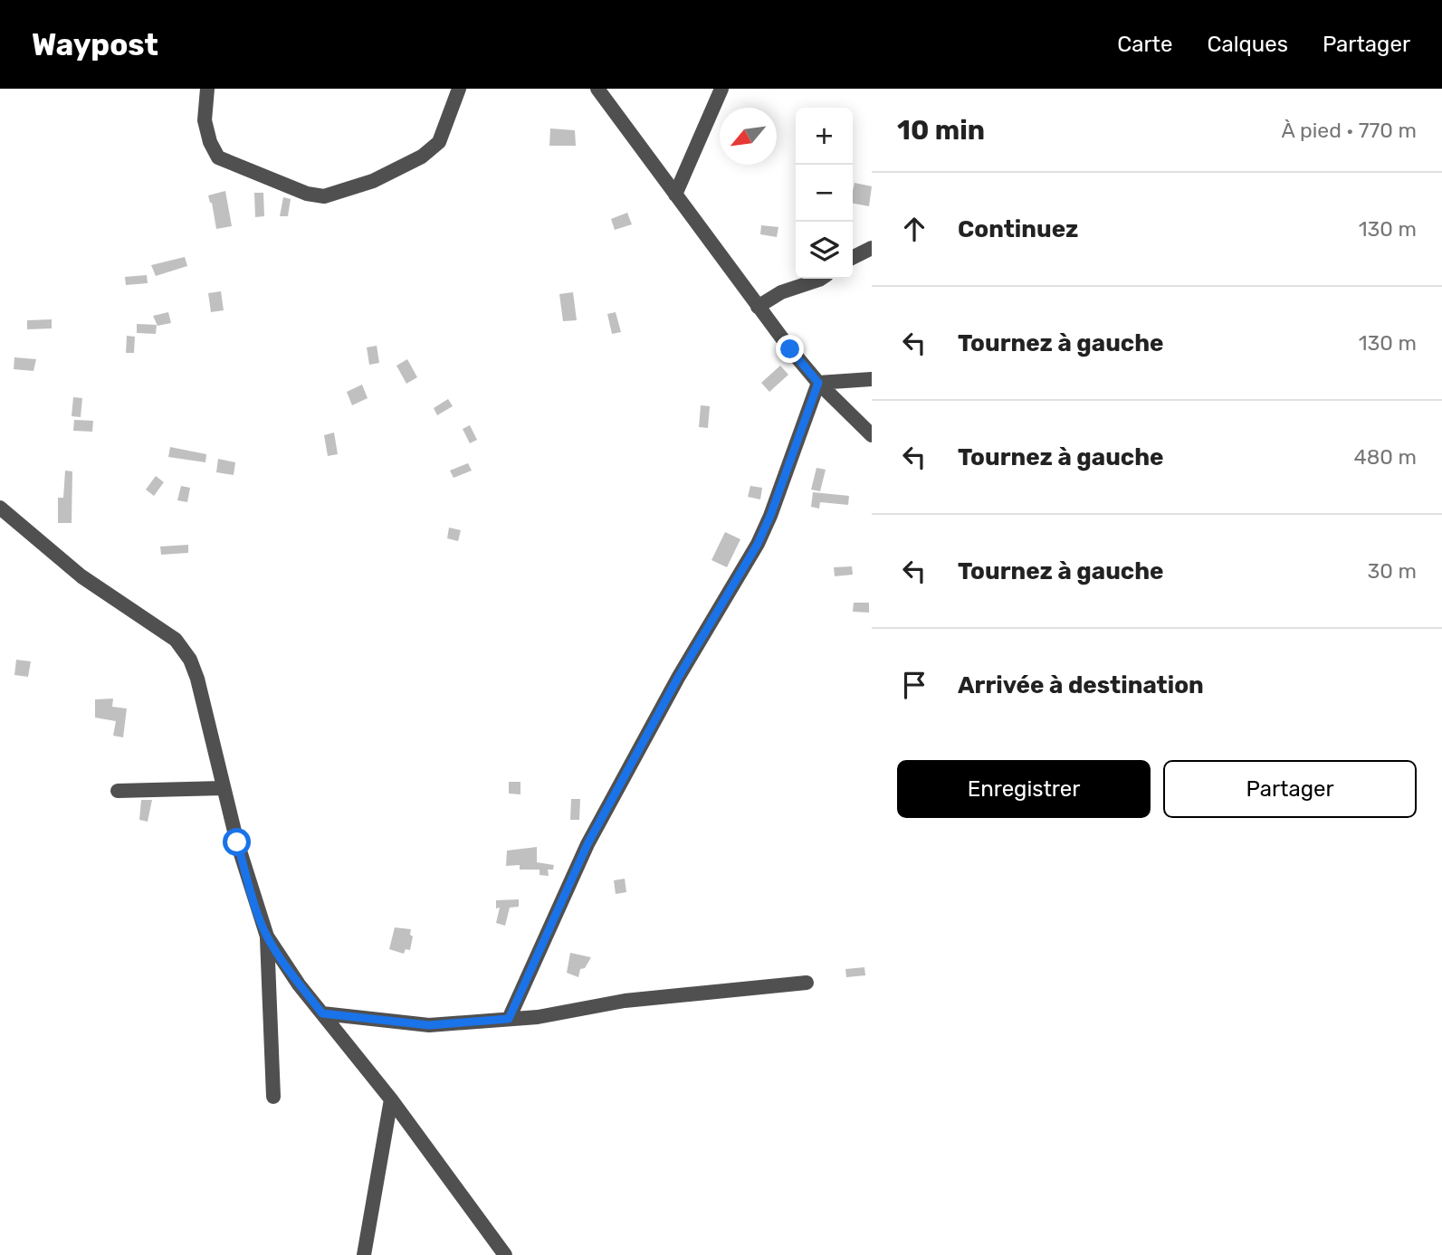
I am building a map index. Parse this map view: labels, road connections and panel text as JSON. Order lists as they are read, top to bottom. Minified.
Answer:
{"north":"bottom left","page":{"header":"Waypost","nav":["Carte","Calques","Partager"],"heading":["10 min","À pied · 770 m"],"map_buttons":["+","−"],"list":[["Continuez","130 m"],["Tournez à gauche","130 m"],["Tournez à gauche","480 m"],["Tournez à gauche","30 m"],"Arrivée à destination"],"buttons":["Enregistrer","Partager"]}}
